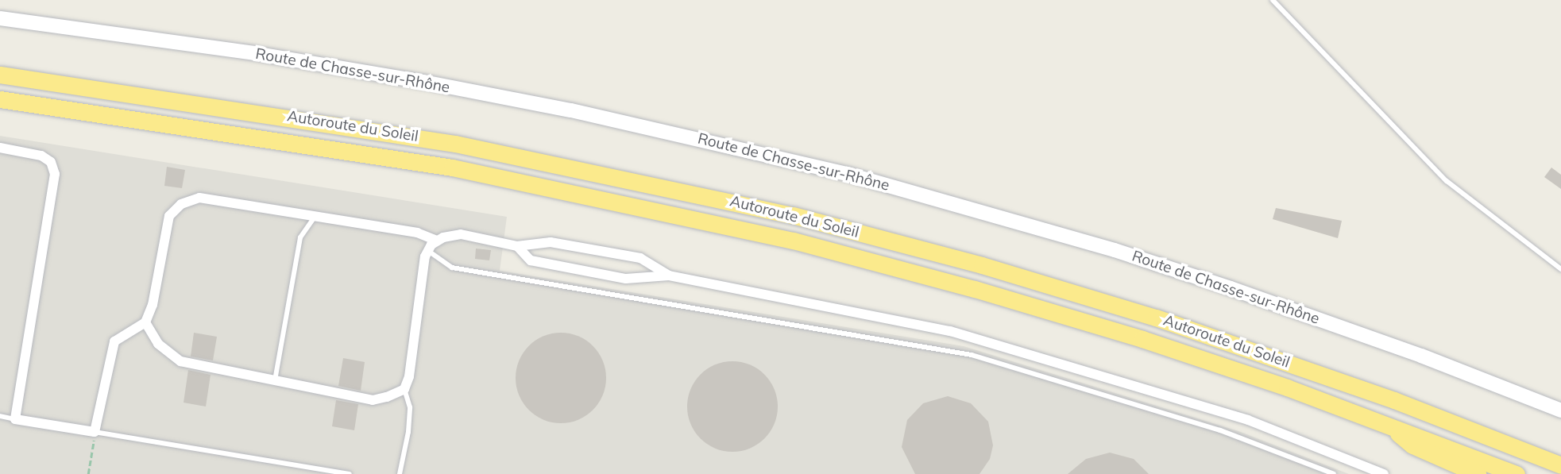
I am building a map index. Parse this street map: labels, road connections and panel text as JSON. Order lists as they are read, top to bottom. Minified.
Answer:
{"streets":{"highway":["Autoroute du Soleil"],"main road":["Route de Chasse-sur-Rhône"]}}
